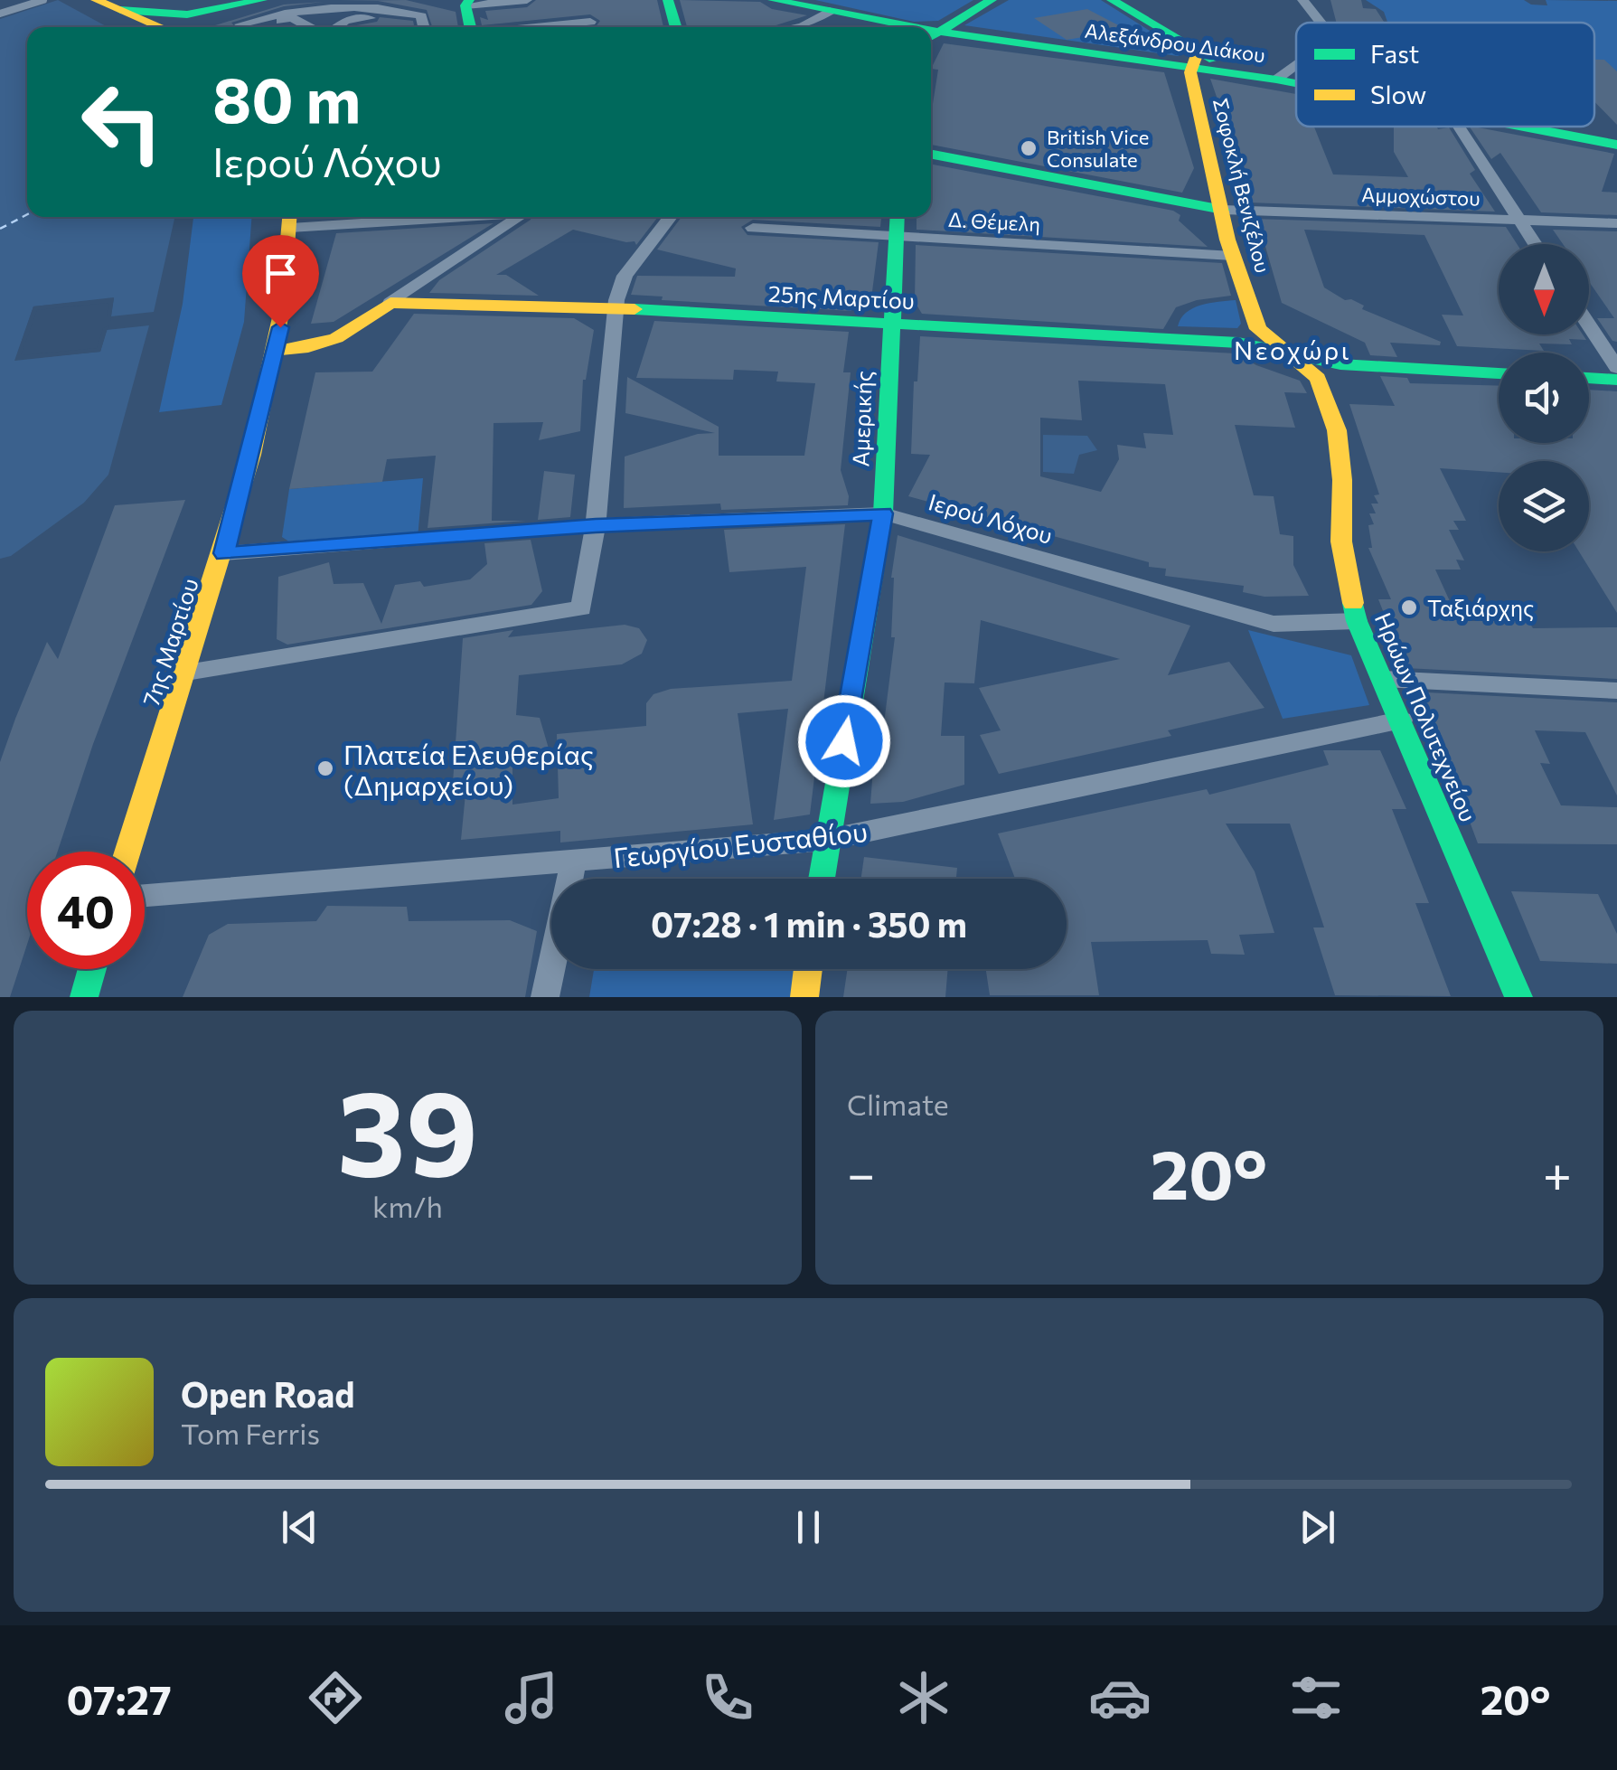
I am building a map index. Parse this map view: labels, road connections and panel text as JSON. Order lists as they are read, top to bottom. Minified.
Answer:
{"streets":{"street":["Αλεξάνδρου Διάκου","Σοφοκλή Βενιζέλου","Αμμοχώστου","Δ. Θέμελη","25ης Μαρτίου","Αμερικής","Ιερού Λόχου","7ης Μαρτίου","Ηρώων Πολυτεχνείου","Γεωργίου Ευσταθίου"]},"crossings":[["Αλεξάνδρου Διάκου","Σοφοκλή Βενιζέλου"],["Σοφοκλή Βενιζέλου","Αμμοχώστου"],["Σοφοκλή Βενιζέλου","Δ. Θέμελη"],["Σοφοκλή Βενιζέλου","25ης Μαρτίου"],["Σοφοκλή Βενιζέλου","Ηρώων Πολυτεχνείου"],["Δ. Θέμελη","Αμερικής"],["25ης Μαρτίου","Αμερικής"],["25ης Μαρτίου","Ηρώων Πολυτεχνείου"],["Αμερικής","Ιερού Λόχου"],["Αμερικής","Γεωργίου Ευσταθίου"],["Ιερού Λόχου","7ης Μαρτίου"],["Ιερού Λόχου","Ηρώων Πολυτεχνείου"],["Ηρώων Πολυτεχνείου","Γεωργίου Ευσταθίου"]],"districts":["Νεοχώρι"],"places":["British Vice Consulate","Ταξιάρχης","Πλατεία Ελευθερίας (Δημαρχείου)"],"legend":["Fast","Slow"],"north":"bottom","page":{"turn":["80 m","Ιερού Λόχου"],"limit":"40","trip":"07:28 · 1 min · 350 m","tile":[["39","km/h"],"Climate"],"heat":["−","20°","+"],"song":["Open Road","Tom Ferris"],"tabs":["07:27","20°"]}}
